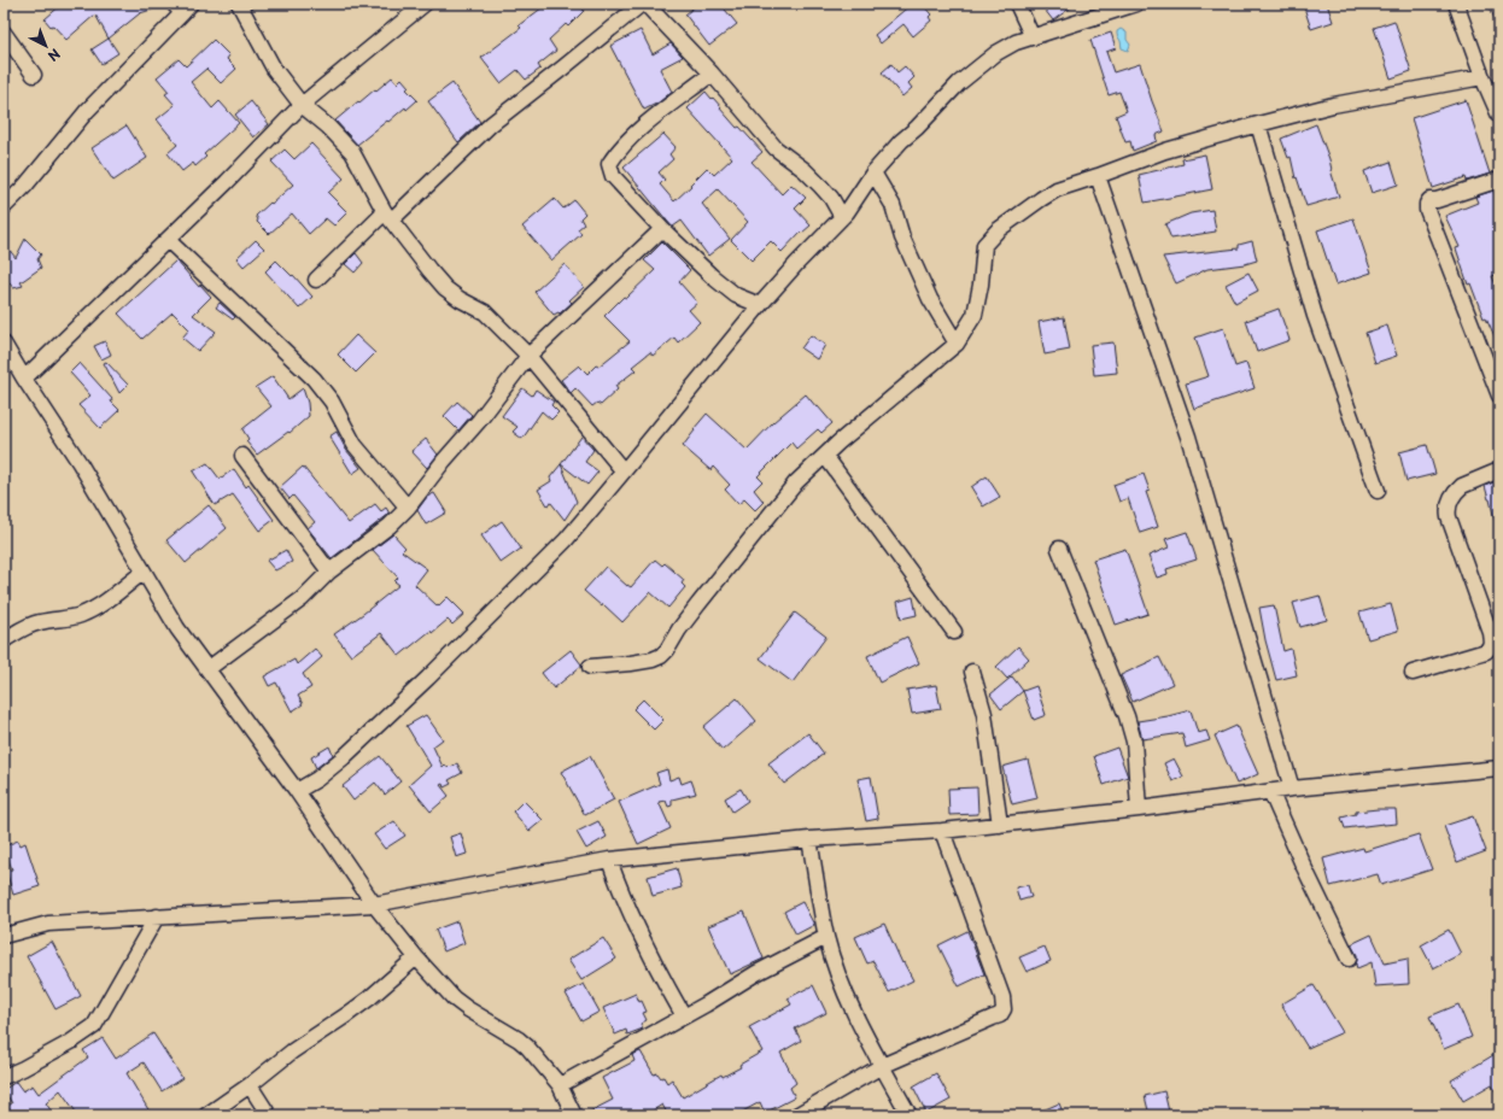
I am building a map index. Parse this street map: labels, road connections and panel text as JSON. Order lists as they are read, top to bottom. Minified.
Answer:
{"north":"bottom right"}
